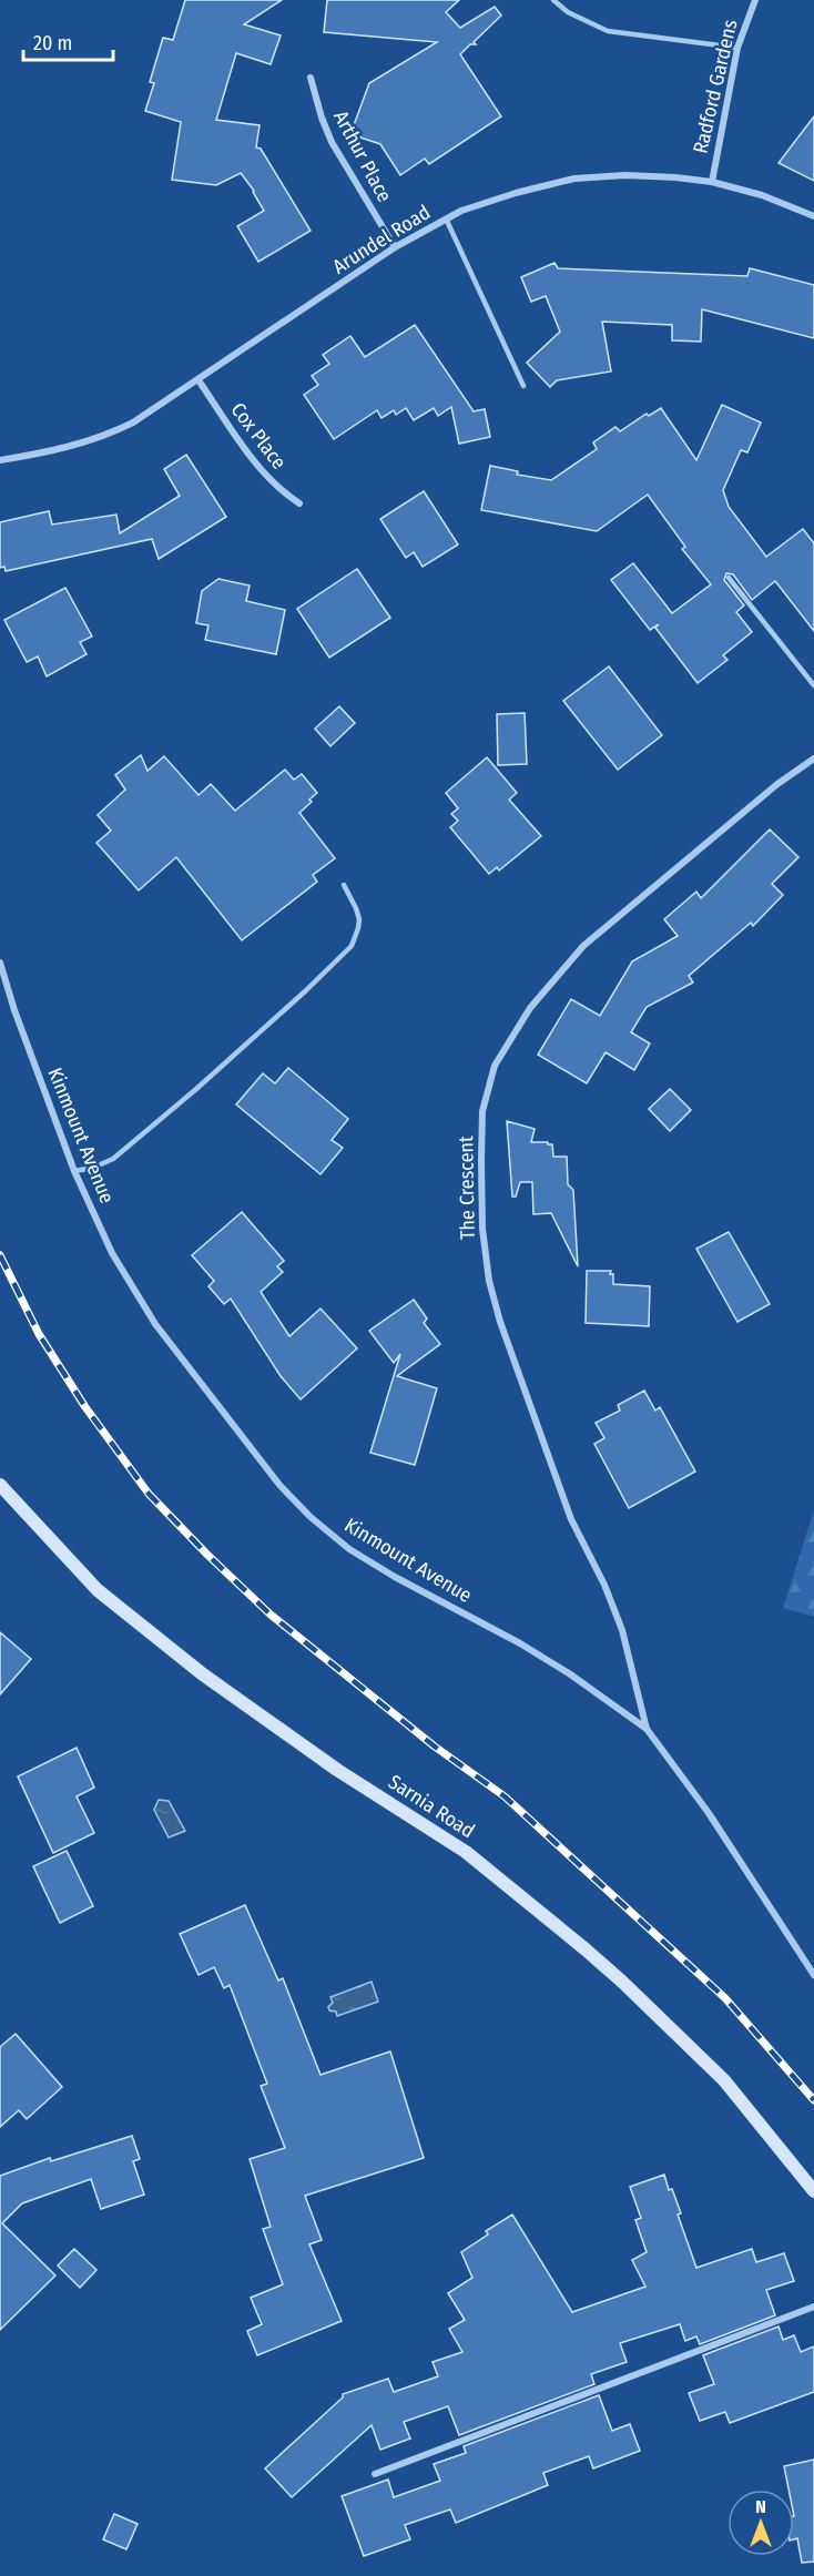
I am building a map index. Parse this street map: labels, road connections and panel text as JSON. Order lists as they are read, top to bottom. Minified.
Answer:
{"streets":{"main road":["Sarnia Road"],"street":["Radford Gardens","Arthur Place","Arundel Road","Cox Place","Kinmount Avenue","The Crescent"]},"crossings":[["Radford Gardens","Arundel Road"],["Arthur Place","Arundel Road"],["Arundel Road","Cox Place"],["Kinmount Avenue","The Crescent"]],"scale_bar":"20 m","north":"top"}
